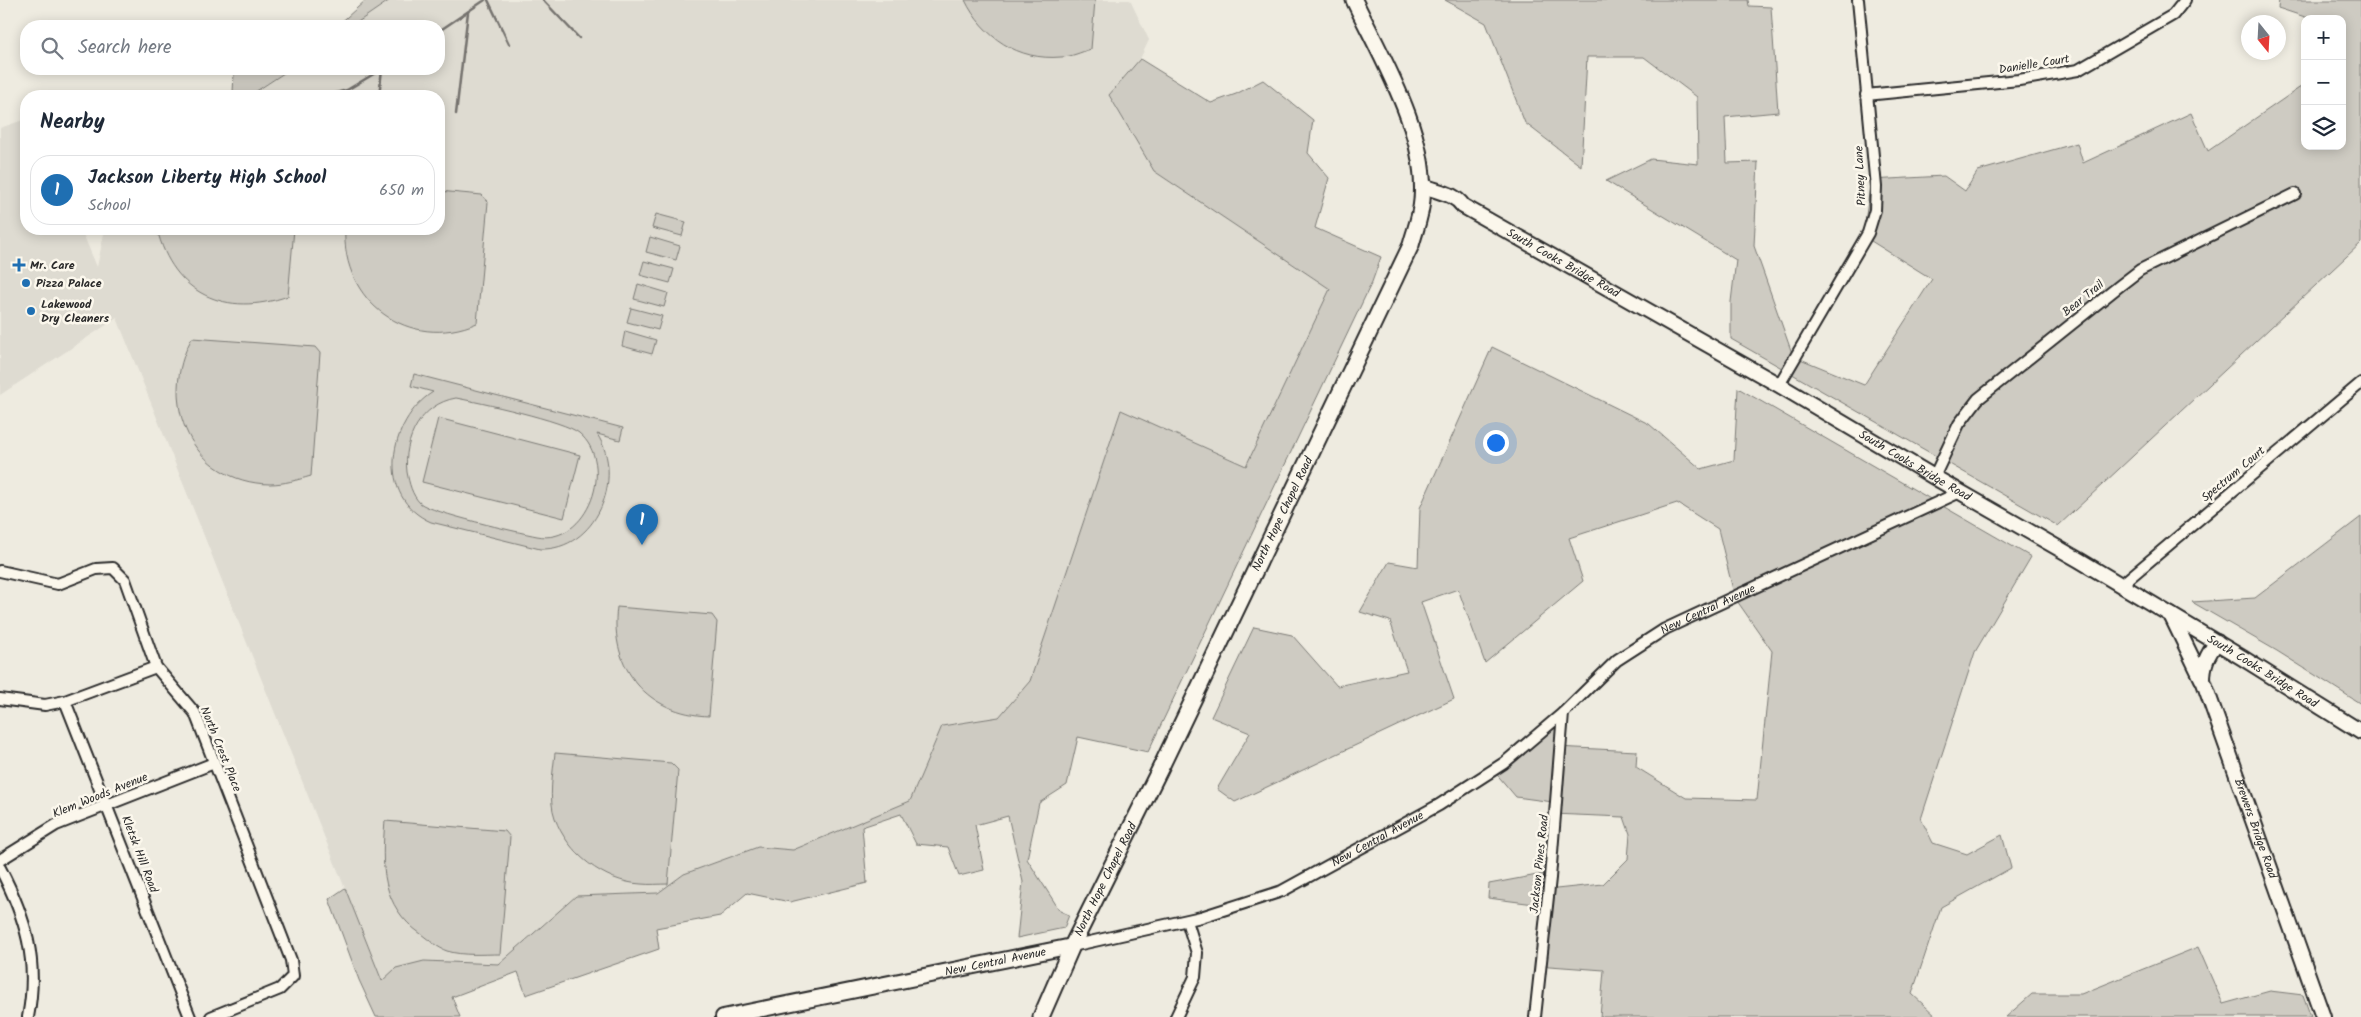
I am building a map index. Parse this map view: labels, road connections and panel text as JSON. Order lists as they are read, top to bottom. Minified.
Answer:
{"streets":{"main road":["North Hope Chapel Road"],"street":["Danielle Court","Pitney Lane","South Cooks Bridge Road","Bear Trail","Spectrum Court","New Central Avenue","North Crest Place","Klem Woods Avenue","Brewers Bridge Road","Kletsk Hill Road","Jackson Pines Road"]},"crossings":[["Danielle Court","Pitney Lane"],["Pitney Lane","South Cooks Bridge Road"],["South Cooks Bridge Road","Bear Trail"],["South Cooks Bridge Road","Spectrum Court"],["South Cooks Bridge Road","North Hope Chapel Road"],["South Cooks Bridge Road","New Central Avenue"],["South Cooks Bridge Road","Brewers Bridge Road"],["North Hope Chapel Road","New Central Avenue"],["New Central Avenue","Jackson Pines Road"],["North Crest Place","Klem Woods Avenue"],["Klem Woods Avenue","Kletsk Hill Road"]],"places":{"health":["Mr. Care"],"other":["Pizza Palace","Lakewood Dry Cleaners"]},"north":"bottom","page":{"map_buttons":["+","−"],"search":"Search here","heading":"Nearby","list":[{"mark":"1","name":"Jackson Liberty High School","note":"School","value":"650 m"}],"pins":"1"}}
